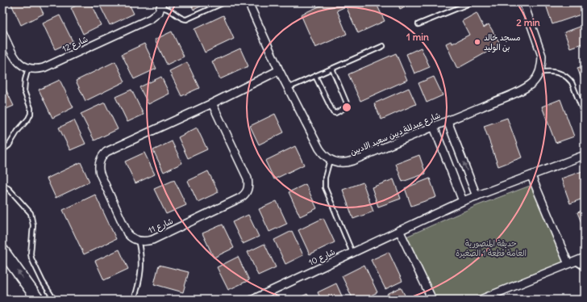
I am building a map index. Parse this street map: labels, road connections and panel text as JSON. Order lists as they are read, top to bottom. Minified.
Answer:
{"streets":{"street":["شارع 12","شارع عبدللة ديين سعيد الاديين","شارع 11","شارع 10"]},"parks":["حديقة المنصورية العامة قطعة 1 الصغيرة"],"places":["مسجد خالد بن الوليد"],"rings":["2 min","1 min"]}
